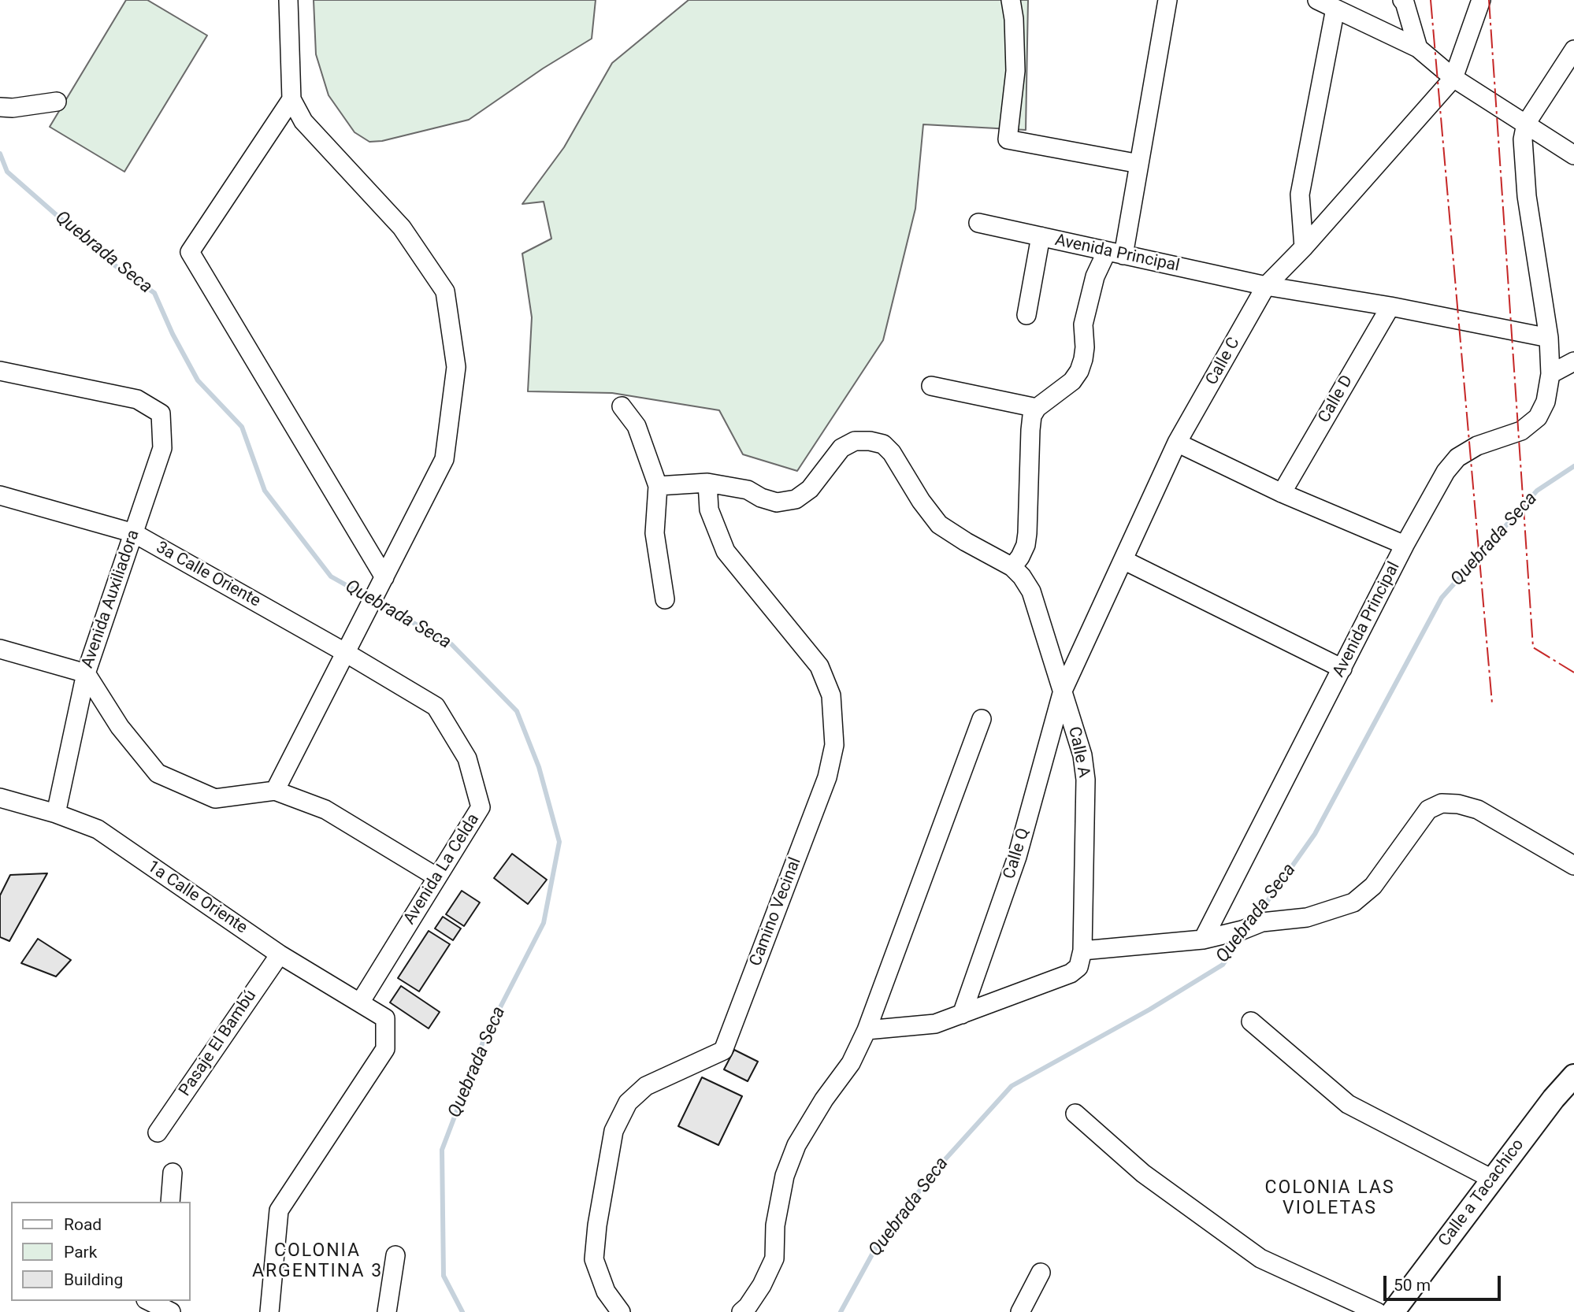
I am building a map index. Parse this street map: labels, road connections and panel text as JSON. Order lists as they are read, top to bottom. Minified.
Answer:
{"streets":{"main road":["Calle a Tacachico"],"street":["Avenida Principal","Calle C","Calle D","3a Calle Oriente","Avenida Auxiliadora","Calle A","Calle Q","Avenida La Celda","1a Calle Oriente","Camino Vecinal","Pasaje El Bambú"]},"crossings":[["Avenida Principal","Calle C"],["Avenida Principal","Calle D"],["Calle C","Calle A"],["Calle C","Calle Q"],["3a Calle Oriente","Avenida Auxiliadora"],["3a Calle Oriente","Avenida La Celda"],["Avenida Auxiliadora","1a Calle Oriente"],["Calle A","Calle Q"],["Avenida La Celda","1a Calle Oriente"],["1a Calle Oriente","Pasaje El Bambú"]],"districts":["COLONIA LAS VIOLETAS","COLONIA ARGENTINA 3"],"water":["Quebrada Seca"],"legend":["Road","Park","Building"],"scale_bar":"50 m"}
